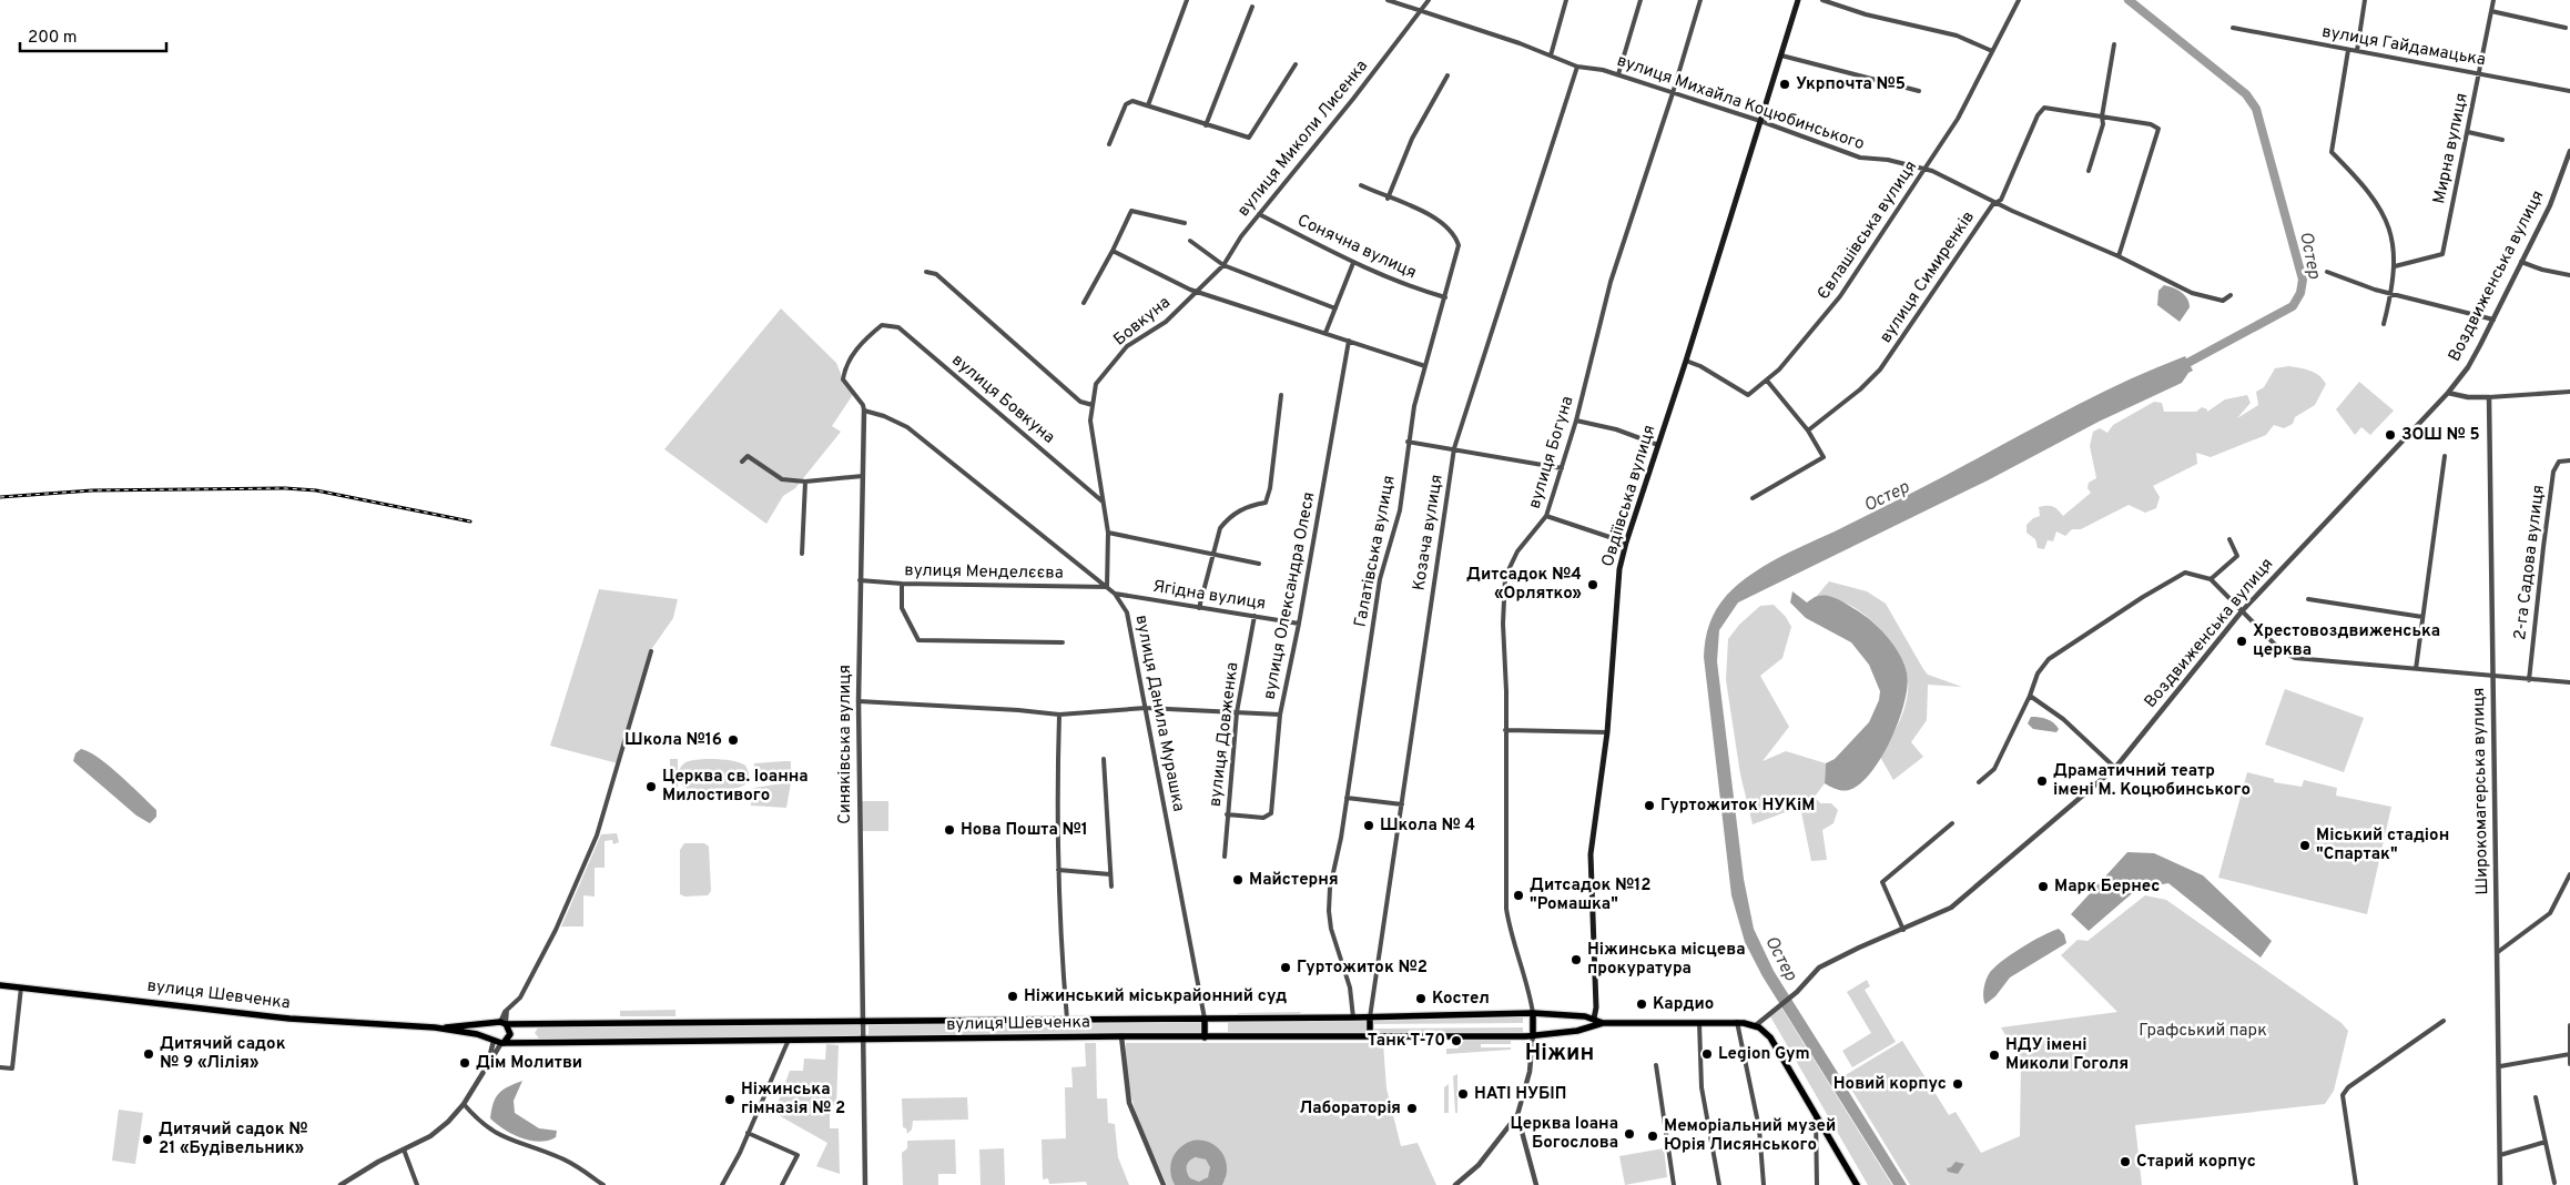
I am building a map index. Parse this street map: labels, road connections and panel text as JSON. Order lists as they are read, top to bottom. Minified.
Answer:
{"streets":{"main road":["Овдіївська вулиця","вулиця Шевченка"],"street":["вулиця Гайдамацька","вулиця Михайла Коцюбинського","вулиця Миколи Лисенка","Мирна вулиця","Євлашівська вулиця","Сонячна вулиця","Воздвиженська вулиця","вулиця Симиренків","Бовкуна","вулиця Бовкуна","вулиця Богуна","Козача вулиця","Галатівська вулиця","2-га Садова вулиця","вулиця Менделєєва","Ягідна вулиця","вулиця Олександра Олеся","вулиця Данила Мурашка","вулиця Довженка","Синяківська вулиця","Широкомагерська вулиця"]},"crossings":[["вулиця Гайдамацька","Мирна вулиця"],["вулиця Михайла Коцюбинського","вулиця Миколи Лисенка"],["вулиця Михайла Коцюбинського","Євлашівська вулиця"],["вулиця Михайла Коцюбинського","вулиця Симиренків"],["вулиця Михайла Коцюбинського","вулиця Богуна"],["вулиця Михайла Коцюбинського","Овдіївська вулиця"],["вулиця Михайла Коцюбинського","Козача вулиця"],["вулиця Миколи Лисенка","Сонячна вулиця"],["вулиця Миколи Лисенка","Бовкуна"],["Євлашівська вулиця","Овдіївська вулиця"],["Сонячна вулиця","Галатівська вулиця"],["Бовкуна","вулиця Бовкуна"],["Бовкуна","вулиця Менделєєва"],["Бовкуна","вулиця Данила Мурашка"],["вулиця Бовкуна","вулиця Данила Мурашка"],["вулиця Бовкуна","Синяківська вулиця"],["вулиця Богуна","вулиця Шевченка"],["Овдіївська вулиця","вулиця Шевченка"],["Козача вулиця","вулиця Шевченка"],["Галатівська вулиця","вулиця Шевченка"],["вулиця Менделєєва","вулиця Данила Мурашка"],["вулиця Менделєєва","Синяківська вулиця"],["Ягідна вулиця","вулиця Олександра Олеся"],["Ягідна вулиця","вулиця Данила Мурашка"],["Ягідна вулиця","вулиця Довженка"],["вулиця Олександра Олеся","вулиця Довженка"],["вулиця Данила Мурашка","Синяківська вулиця"],["вулиця Данила Мурашка","вулиця Шевченка"],["Синяківська вулиця","вулиця Шевченка"]],"districts":["Ніжин"],"water":["Остер"],"parks":["Графський парк"],"places":["Укрпочта №5","ЗОШ № 5","Дитсадок №4 «Орлятко»","Хрестовоздвиженська церква","Школа №16","Драматичний театр імені М. Коцюбинського","Церква св. Іоанна Милостивого","Гуртожиток НУКіМ","Школа № 4","Нова Пошта №1","Міський стадіон \"Спартак\"","Майстерня","Марк Бернес","Дитсадок №12 \"Ромашка\"","Ніжинська місцева прокуратура","Гуртожиток №2","Ніжинський міськрайонний суд","Костел","Кардио","Танк Т-70","Дитячий садок № 9 «Лілія»","Legion Gym","НДУ імені Миколи Гоголя","Дім Молитви","Новий корпус","НАТІ НУБІП","Ніжинська гімназія № 2","Лабораторія","Церква Іоана Богослова","Меморіальний музей Юрія Лисянського","Дитячий садок № 21 «Будівельник»","Старий корпус"],"scale_bar":"200 m"}
